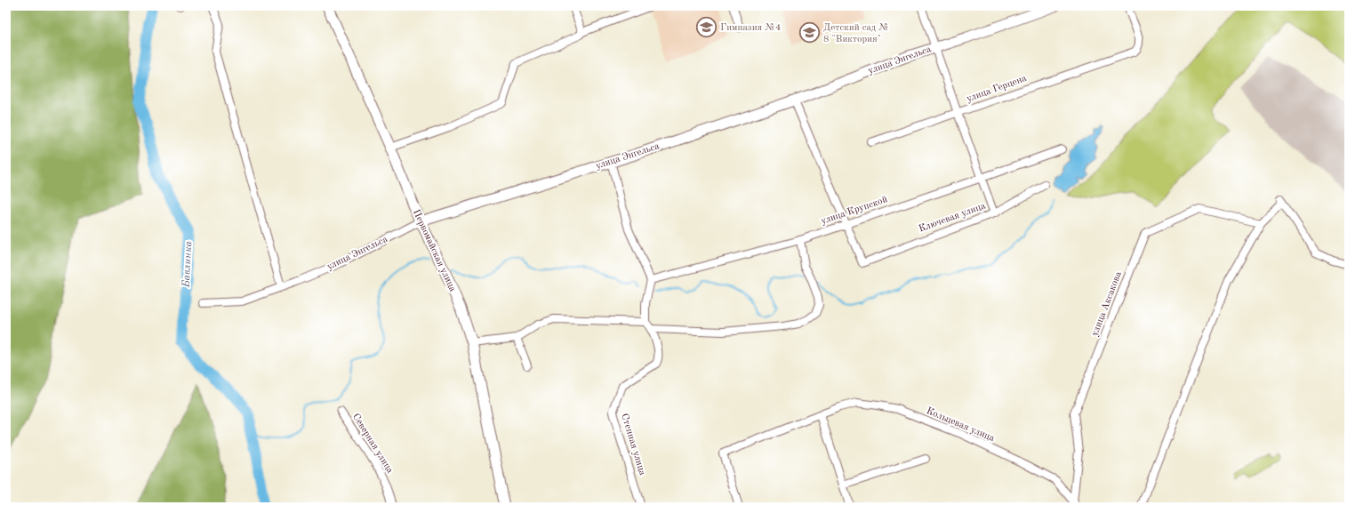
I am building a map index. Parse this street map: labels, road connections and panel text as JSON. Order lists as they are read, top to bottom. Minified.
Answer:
{"streets":{"street":["улица Энгельса","улица Герцена","улица Крупской","Ключевая улица","Первомайская улица","улица Аксакова","Кольцевая улица","Северная улица","Степная улица"]},"crossings":[["улица Энгельса","Первомайская улица"],["улица Крупской","Ключевая улица"],["улица Аксакова","Кольцевая улица"]],"water":["Бавлинка"],"places":{"school or university":["Гимназия №4","Детский сад № 8 \"Виктория\""]}}
